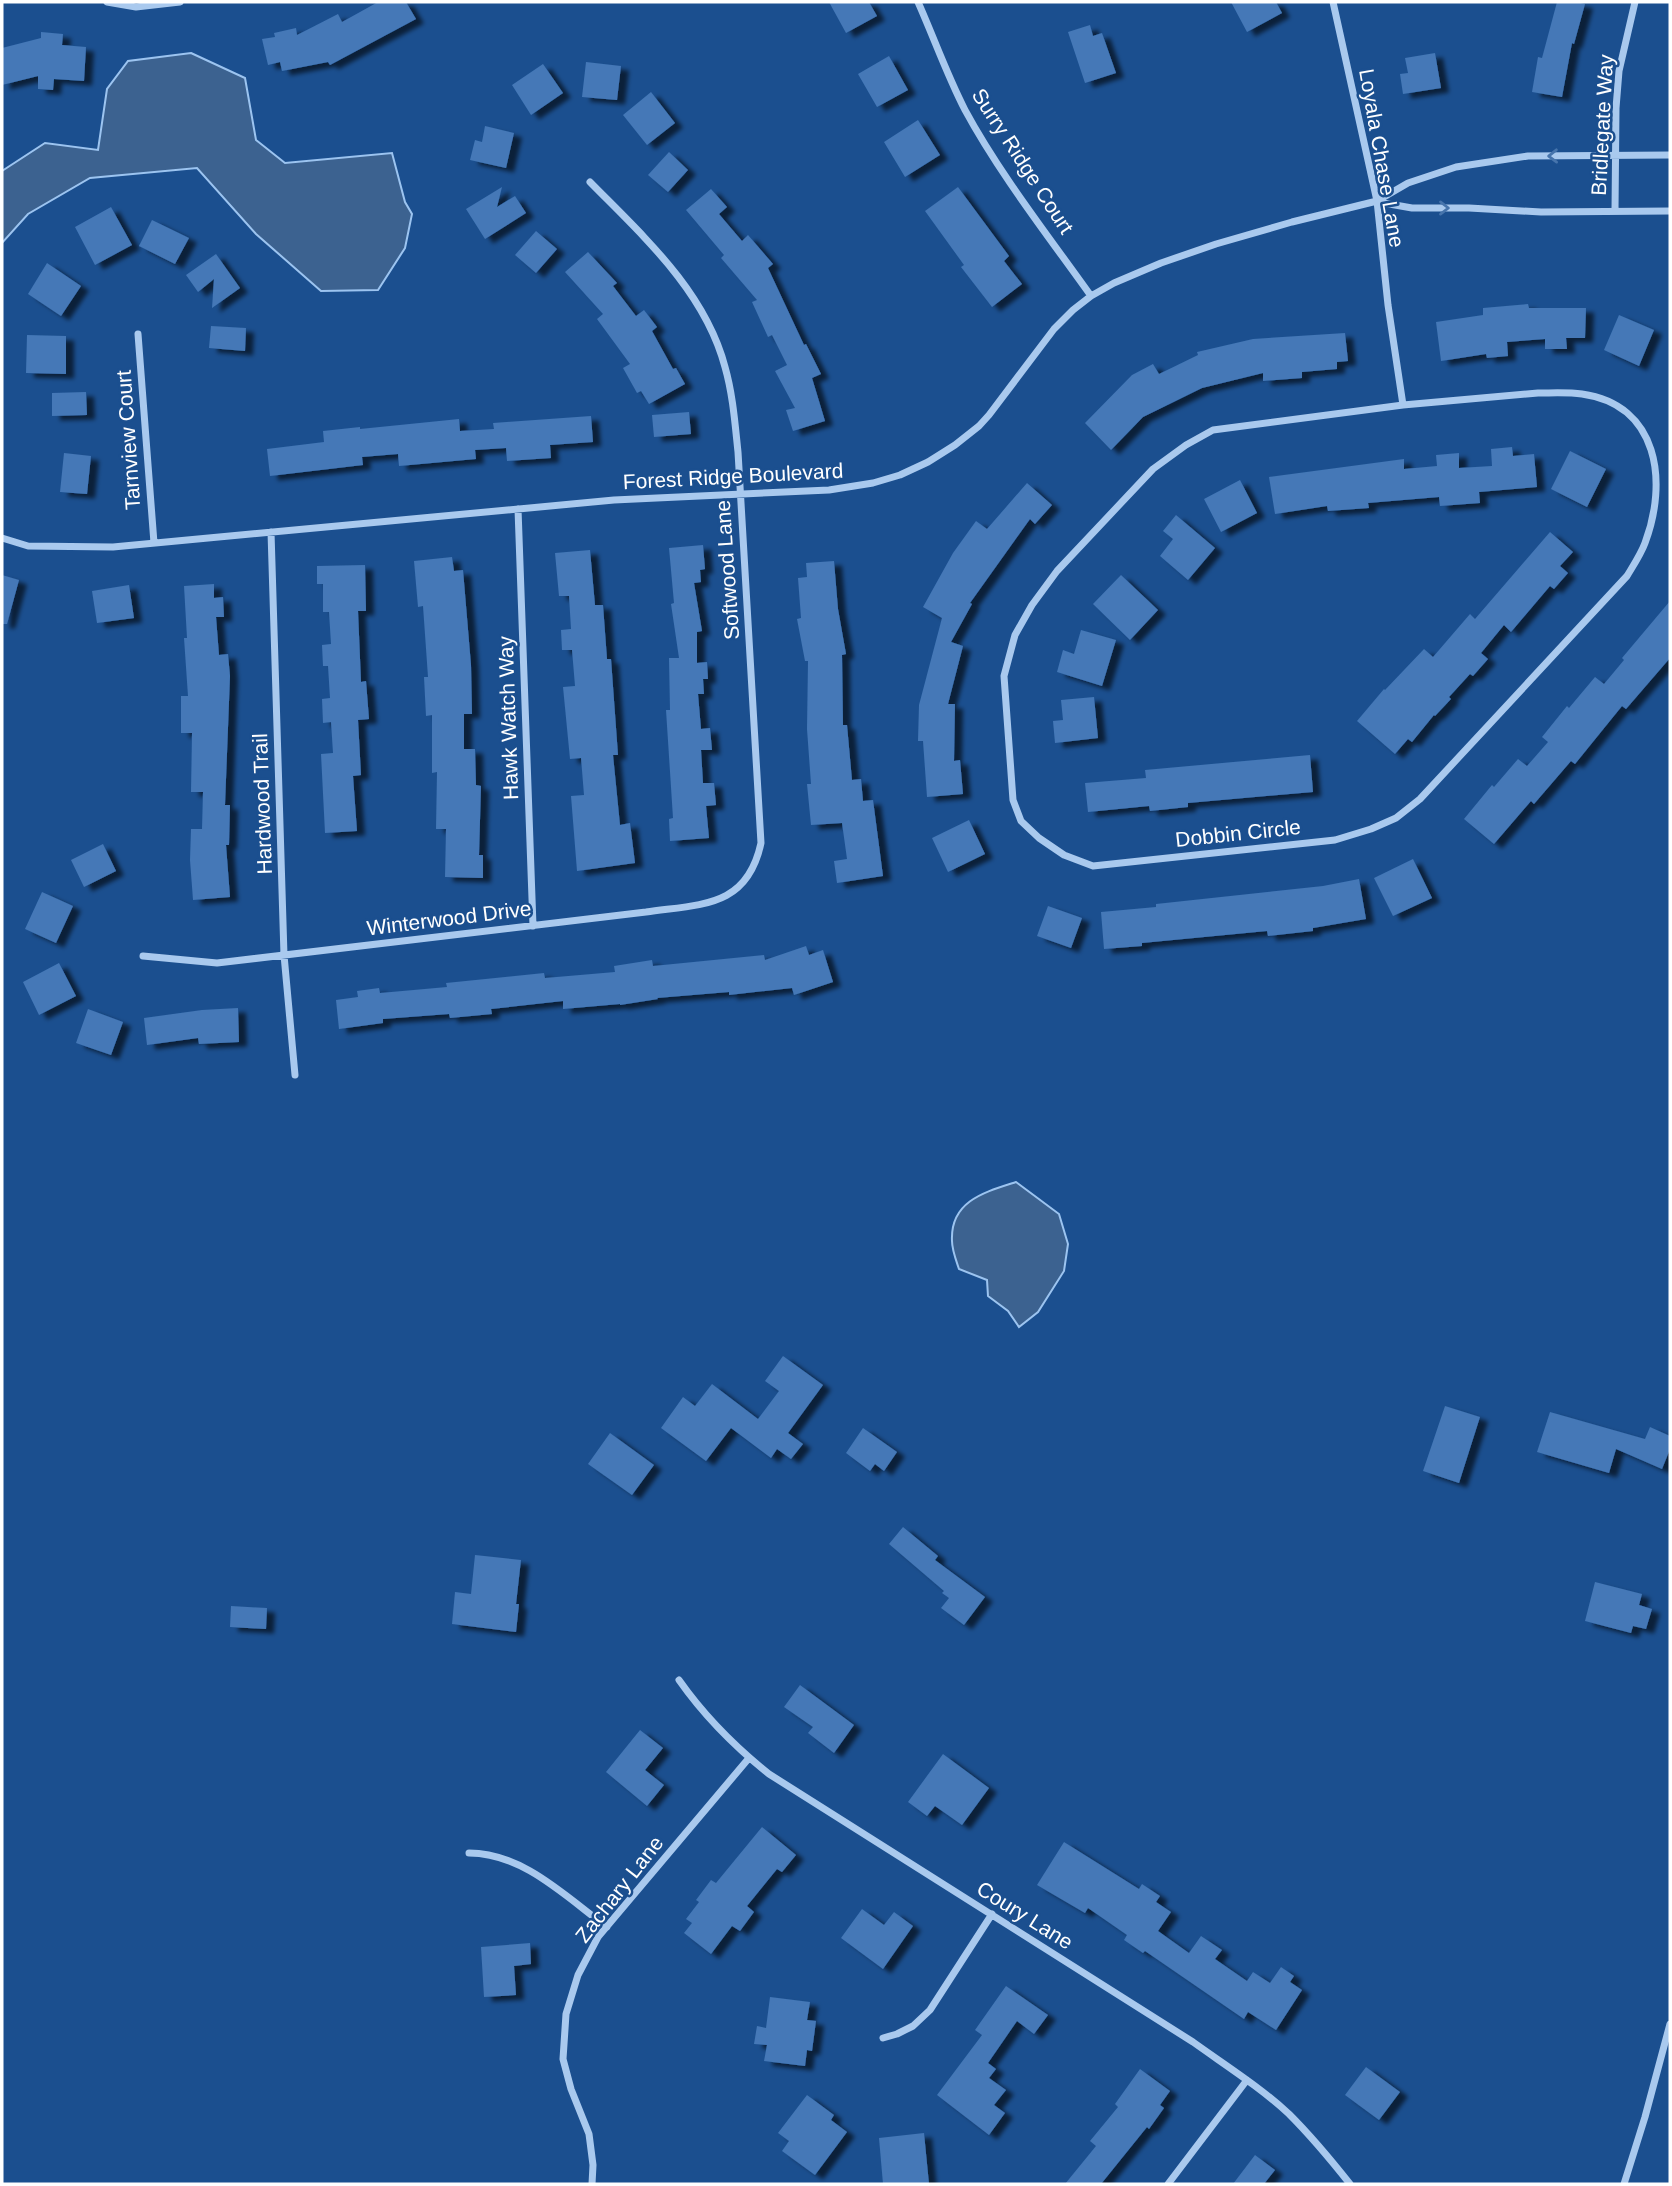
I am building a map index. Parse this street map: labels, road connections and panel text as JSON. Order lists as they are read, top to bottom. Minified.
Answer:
{"streets":{"street":["Bridlegate Way","Loyala Chase Lane","Surry Ridge Court","Tarnview Court","Forest Ridge Boulevard","Softwood Lane","Hawk Watch Way","Hardwood Trail","Dobbin Circle","Winterwood Drive","Zachary Lane","Coury Lane"]},"crossings":[["Bridlegate Way","Forest Ridge Boulevard"],["Loyala Chase Lane","Forest Ridge Boulevard"],["Loyala Chase Lane","Dobbin Circle"],["Surry Ridge Court","Forest Ridge Boulevard"],["Tarnview Court","Forest Ridge Boulevard"],["Forest Ridge Boulevard","Softwood Lane"],["Forest Ridge Boulevard","Hawk Watch Way"],["Forest Ridge Boulevard","Hardwood Trail"],["Softwood Lane","Winterwood Drive"],["Hawk Watch Way","Winterwood Drive"],["Hardwood Trail","Winterwood Drive"],["Zachary Lane","Coury Lane"]]}
